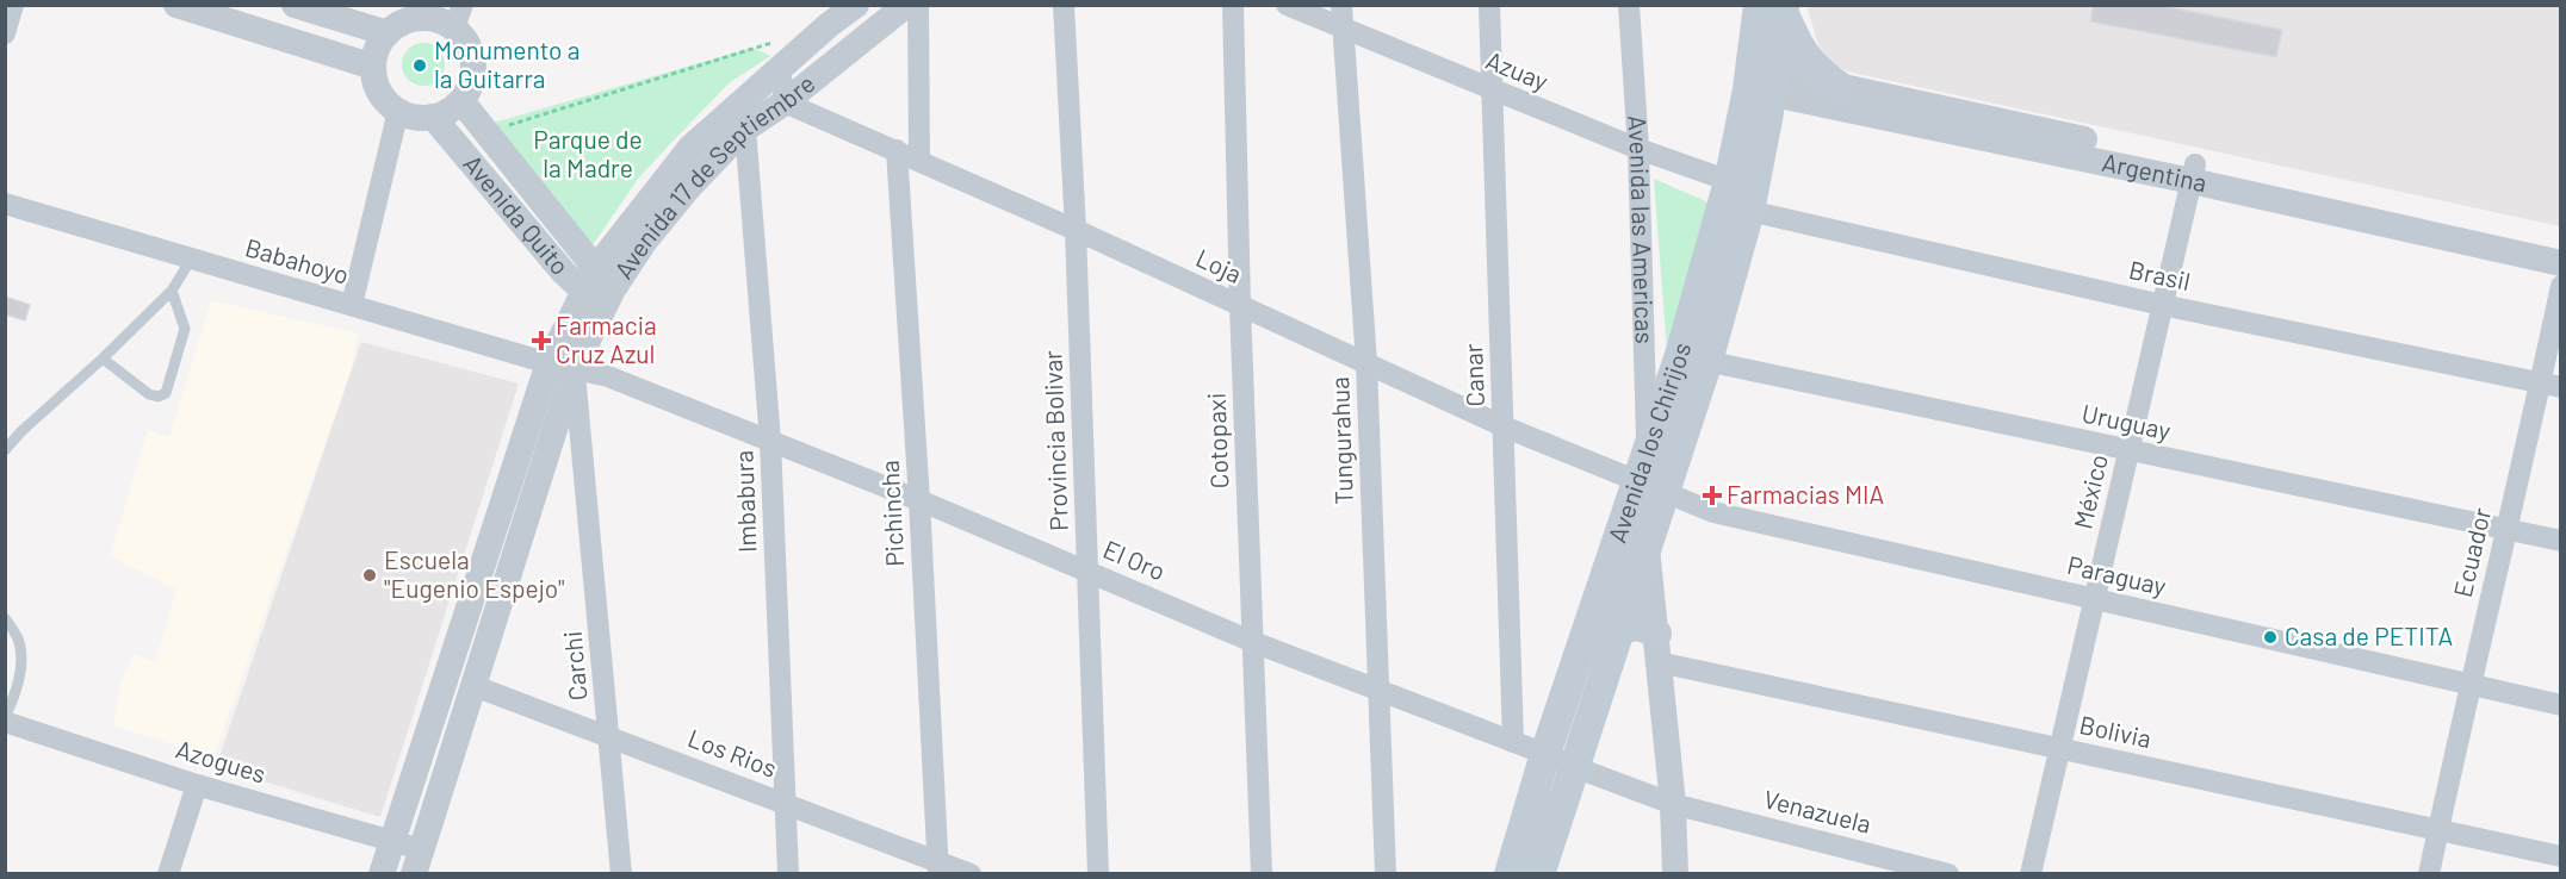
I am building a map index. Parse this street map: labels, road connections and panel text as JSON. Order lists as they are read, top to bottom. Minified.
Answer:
{"streets":{"main road":["Avenida los Chirijos"],"street":["Azuay","Argentina","Avenida 17 de Septiembre","Avenida Quito","Avenida las Americas","Babahoyo","Loja","Brasil","Canar","Uruguay","Provincia Bolivar","Cotopaxi","Tungurahua","México","Imbabura","Pichincha","Ecuador","El Oro","Paraguay","Carchi","Bolivia","Los Rios","Azogues","Venazuela"]},"crossings":[["Azuay","Avenida las Americas"],["Azuay","Brasil"],["Azuay","Canar"],["Azuay","Tungurahua"],["Azuay","Avenida los Chirijos"],["Argentina","Avenida los Chirijos"],["Argentina","México"],["Avenida 17 de Septiembre","Avenida Quito"],["Avenida 17 de Septiembre","Babahoyo"],["Avenida 17 de Septiembre","Loja"],["Avenida 17 de Septiembre","Imbabura"],["Avenida 17 de Septiembre","El Oro"],["Avenida 17 de Septiembre","Carchi"],["Avenida 17 de Septiembre","Los Rios"],["Avenida 17 de Septiembre","Azogues"],["Avenida las Americas","Loja"],["Avenida las Americas","Avenida los Chirijos"],["Avenida las Americas","Paraguay"],["Babahoyo","El Oro"],["Babahoyo","Carchi"],["Loja","Canar"],["Loja","Provincia Bolivar"],["Loja","Cotopaxi"],["Loja","Tungurahua"],["Loja","Avenida los Chirijos"],["Loja","Pichincha"],["Loja","Paraguay"],["Brasil","Avenida los Chirijos"],["Brasil","México"],["Brasil","Ecuador"],["Canar","El Oro"],["Uruguay","Avenida los Chirijos"],["Uruguay","México"],["Uruguay","Ecuador"],["Provincia Bolivar","El Oro"],["Cotopaxi","El Oro"],["Tungurahua","El Oro"],["Avenida los Chirijos","El Oro"],["Avenida los Chirijos","Paraguay"],["México","Paraguay"],["México","Bolivia"],["Imbabura","El Oro"],["Imbabura","Los Rios"],["Pichincha","El Oro"],["Pichincha","Los Rios"],["Ecuador","Paraguay"],["Ecuador","Bolivia"],["El Oro","Carchi"],["El Oro","Venazuela"],["Carchi","Los Rios"]],"parks":["Parque de la Madre"],"places":{"other":["Monumento a la Guitarra","Escuela \"Eugenio Espejo\"","Casa de PETITA"],"health":["Farmacia Cruz Azul","Farmacias MIA"]}}
